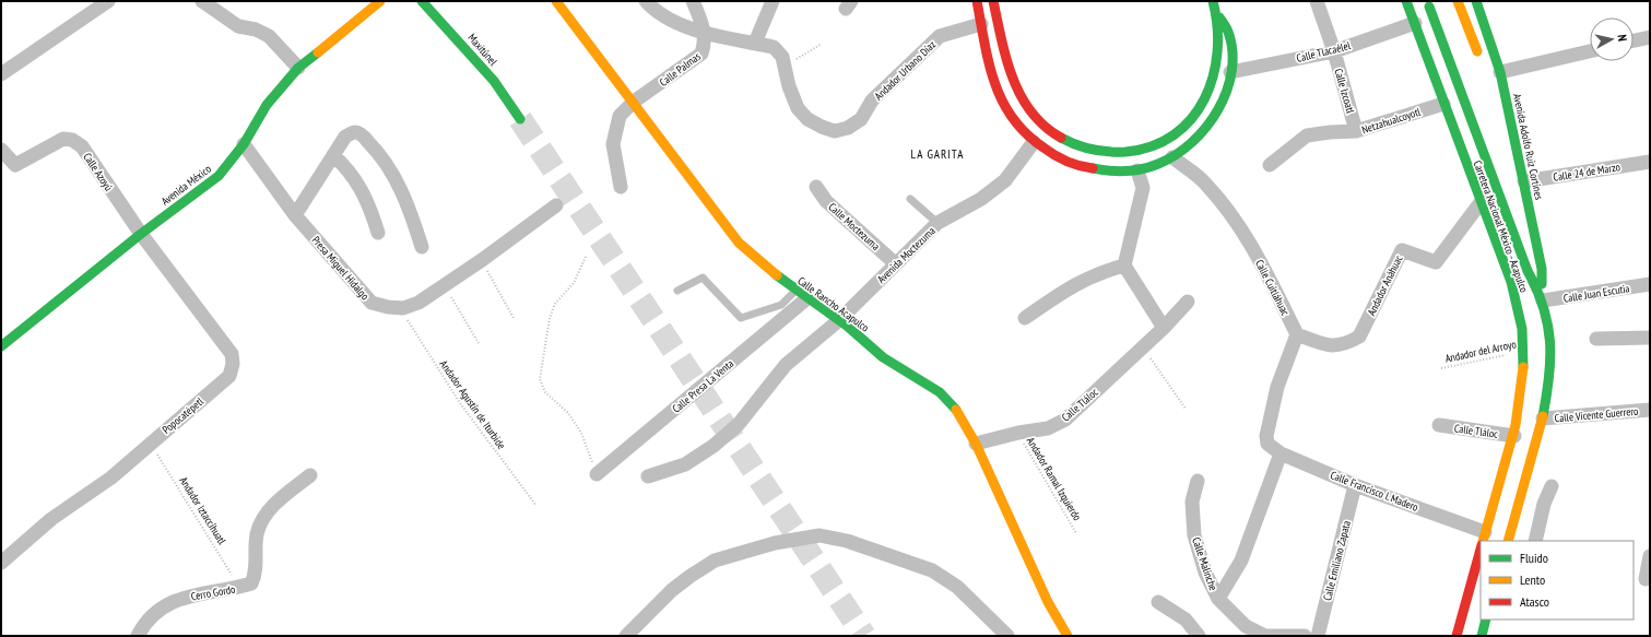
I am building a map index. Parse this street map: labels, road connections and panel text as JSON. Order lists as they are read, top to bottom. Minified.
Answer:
{"streets":{"main road":["Maxitúnel","Avenida Adolfo Ruiz Cortines","Avenida México","Carretera Nacional México - Acapulco","Calle Rancho Acapulco"],"street":["Calle Tlacaélel","Calle Palmas","Andador Urbano Díaz","Calle Izcoatl","Netzahualcoyotl","Calle Azoyú","Calle 24 de Marzo","Calle Moctezuma","Avenida Moctezuma","Presa Miguel Hidalgo","Andador Anáhuac","Calle Cuitláhuac","Calle Juan Escutia","Calle Presa La Venta","Calle Tláloc","Calle Vicente Guerrero","Popocatépetl","Calle Francisco I. Madero","Calle Emiliano Zapata","Calle Malinche","Cerro Gordo"],"path":["Andador del Arroyo","Andador Agustín de Iturbide","Andador Ramal Izquierdo","Andador Iztaccíhuatl"]},"crossings":[["Calle Tlacaélel","Calle Izcoatl"],["Calle Tlacaélel","Carretera Nacional México - Acapulco"],["Calle Palmas","Calle Rancho Acapulco"],["Calle Izcoatl","Netzahualcoyotl"],["Netzahualcoyotl","Carretera Nacional México - Acapulco"],["Avenida Adolfo Ruiz Cortines","Calle 24 de Marzo"],["Avenida Adolfo Ruiz Cortines","Carretera Nacional México - Acapulco"],["Avenida Adolfo Ruiz Cortines","Calle Juan Escutia"],["Calle Azoyú","Avenida México"],["Calle Azoyú","Popocatépetl"],["Avenida México","Presa Miguel Hidalgo"],["Avenida México","Popocatépetl"],["Calle Moctezuma","Avenida Moctezuma"],["Carretera Nacional México - Acapulco","Andador Anáhuac"],["Carretera Nacional México - Acapulco","Calle Juan Escutia"],["Carretera Nacional México - Acapulco","Andador del Arroyo"],["Carretera Nacional México - Acapulco","Calle Tláloc"],["Carretera Nacional México - Acapulco","Calle Vicente Guerrero"],["Carretera Nacional México - Acapulco","Calle Francisco I. Madero"],["Avenida Moctezuma","Calle Rancho Acapulco"],["Presa Miguel Hidalgo","Andador Agustín de Iturbide"],["Andador Anáhuac","Calle Cuitláhuac"],["Andador Anáhuac","Calle Francisco I. Madero"],["Calle Cuitláhuac","Calle Francisco I. Madero"],["Calle Rancho Acapulco","Calle Presa La Venta"],["Calle Rancho Acapulco","Calle Tláloc"],["Calle Tláloc","Andador Ramal Izquierdo"],["Popocatépetl","Andador Iztaccíhuatl"],["Calle Francisco I. Madero","Calle Emiliano Zapata"],["Andador Iztaccíhuatl","Cerro Gordo"]],"districts":["LA GARITA"],"legend":["Fluido","Lento","Atasco"],"north":"right"}
